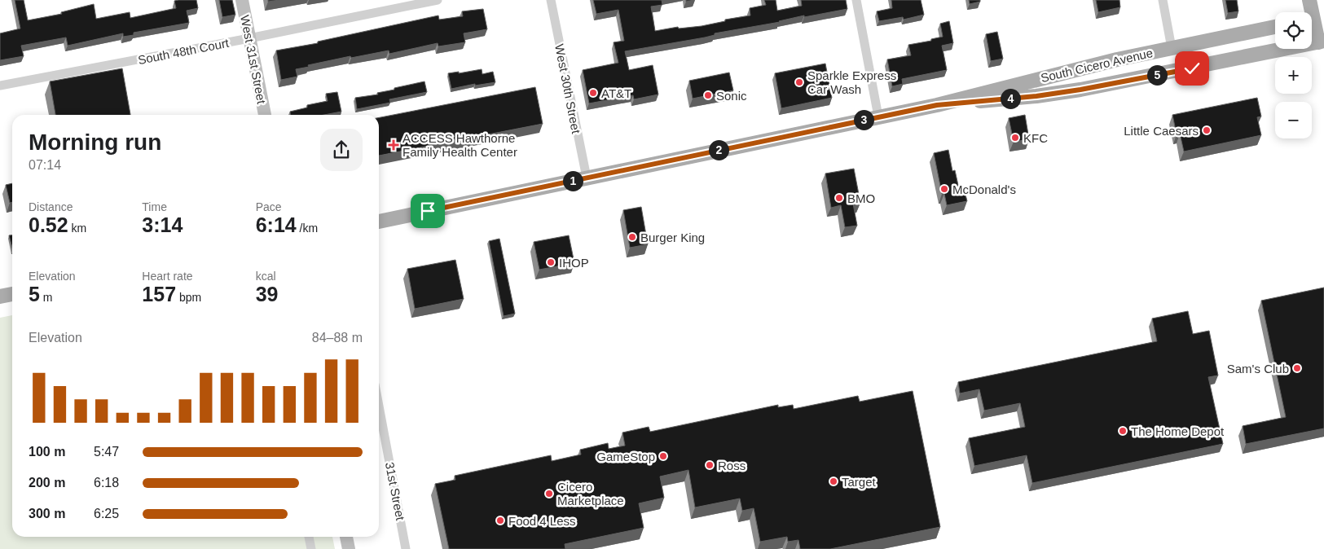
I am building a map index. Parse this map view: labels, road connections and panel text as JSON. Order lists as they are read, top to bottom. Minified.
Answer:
{"streets":{"main road":["West 31st Street","South Cicero Avenue"],"street":["South 48th Court","West 30th Street","31st Street"]},"crossings":[["South 48th Court","West 31st Street"],["South Cicero Avenue","West 30th Street"]],"places":{"other":["Sparkle Express Car Wash","AT&T","Sonic","Little Caesars","KFC","McDonald's","BMO","Burger King","IHOP","Sam's Club","The Home Depot","GameStop","Ross","Target","Cicero Marketplace","Food 4 Less"],"health":["ACCESS Hawthorne Family Health Center"]},"page":{"map_buttons":["+","−"],"pins":["5","4","3","2","1"],"heading":["Morning run","07:14"],"stats":[["Distance","0.52 km"],["Time","3:14"],["Pace","6:14 /km"],["Elevation","5 m"],["Heart rate","157 bpm"],["kcal","39"]],"chart":["Elevation","84–88 m"],"list":[{"name":"100 m","note":"5:47"},{"name":"200 m","note":"6:18"},{"name":"300 m","note":"6:25"}]}}
